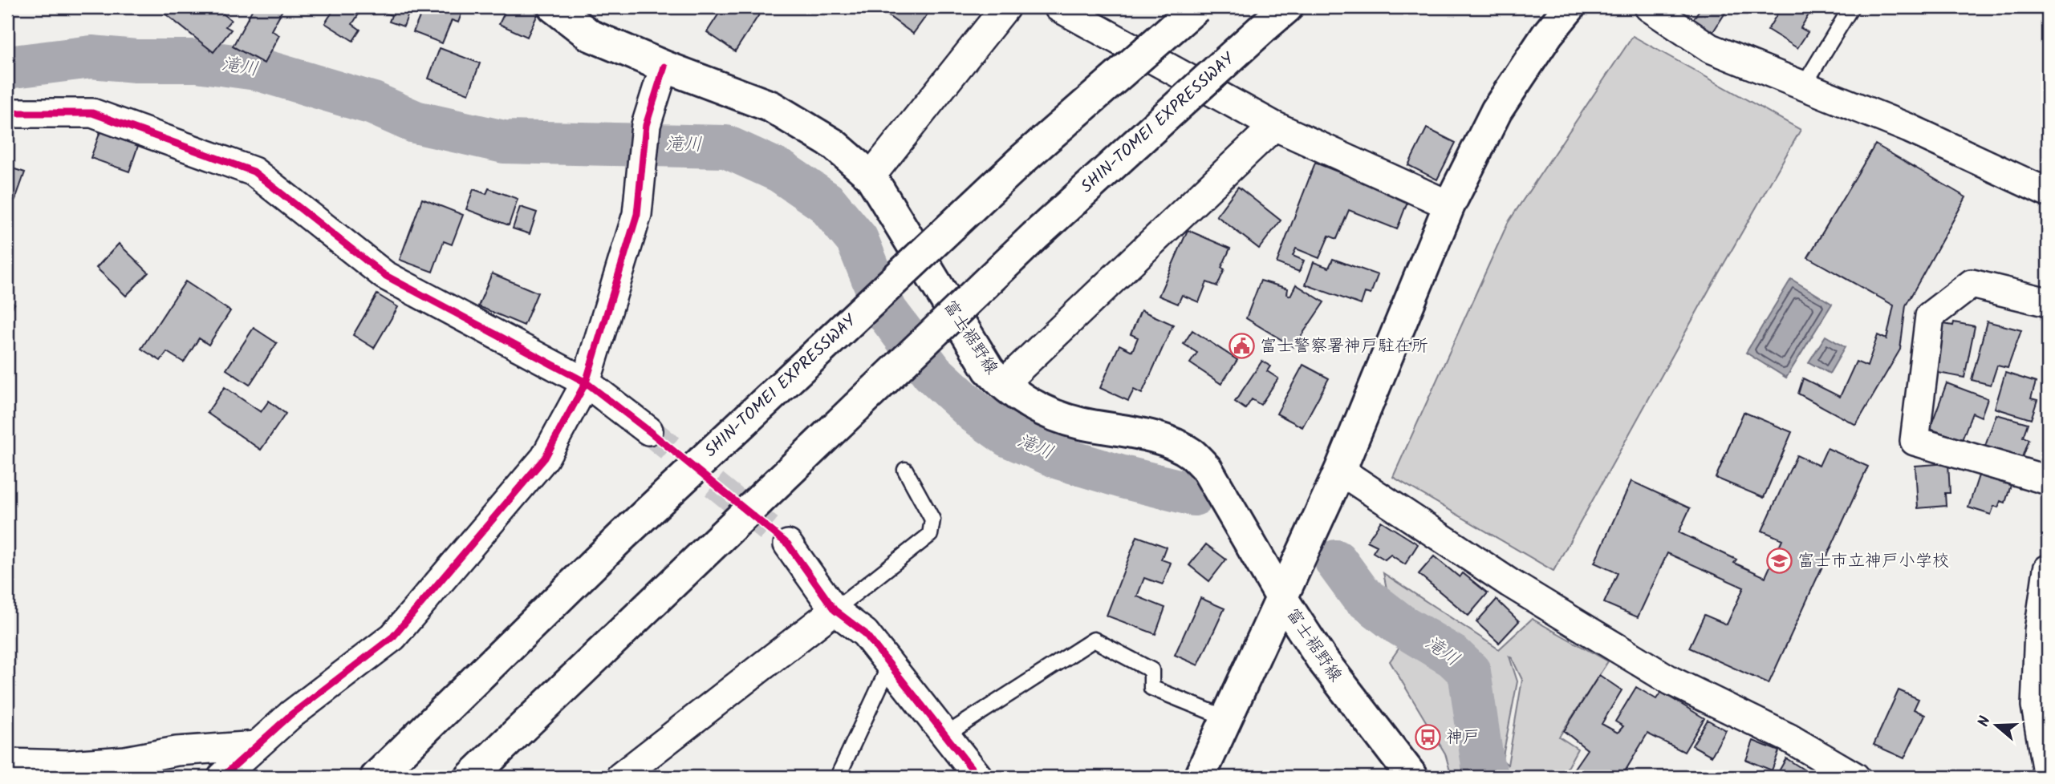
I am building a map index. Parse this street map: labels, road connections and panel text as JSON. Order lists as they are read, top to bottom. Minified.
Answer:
{"streets":{"main road":["SHIN-TOMEI EXPRESSWAY","富士裾野線"]},"water":["滝川"],"places":{"public building":["富士警察署神戸駐在所"],"school or university":["富士市立神戸小学校"],"bus stop":["神戸"]},"north":"left"}
